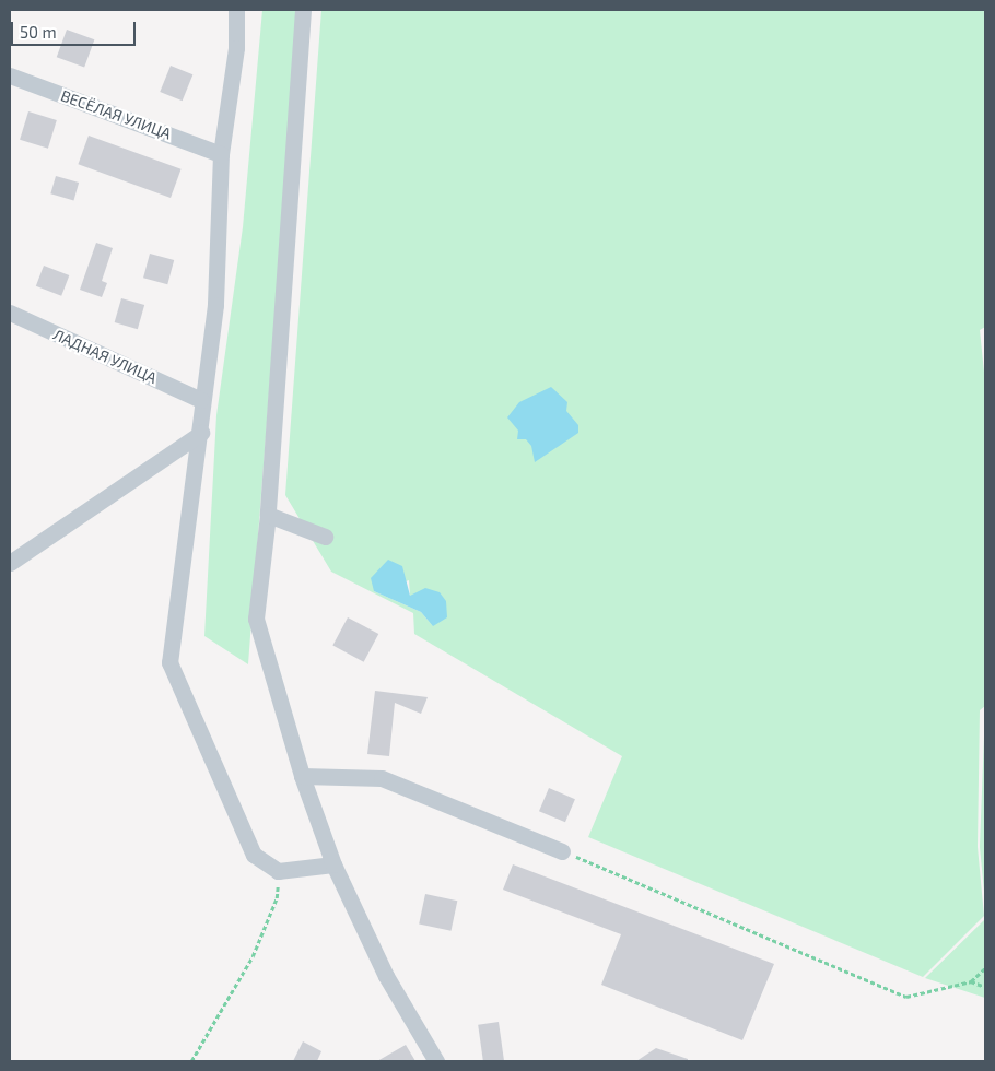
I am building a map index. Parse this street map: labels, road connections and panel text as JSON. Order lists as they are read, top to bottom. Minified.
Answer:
{"streets":{"street":["ВЕСЁЛАЯ УЛИЦА","ЛАДНАЯ УЛИЦА"]},"scale_bar":"50 m"}
